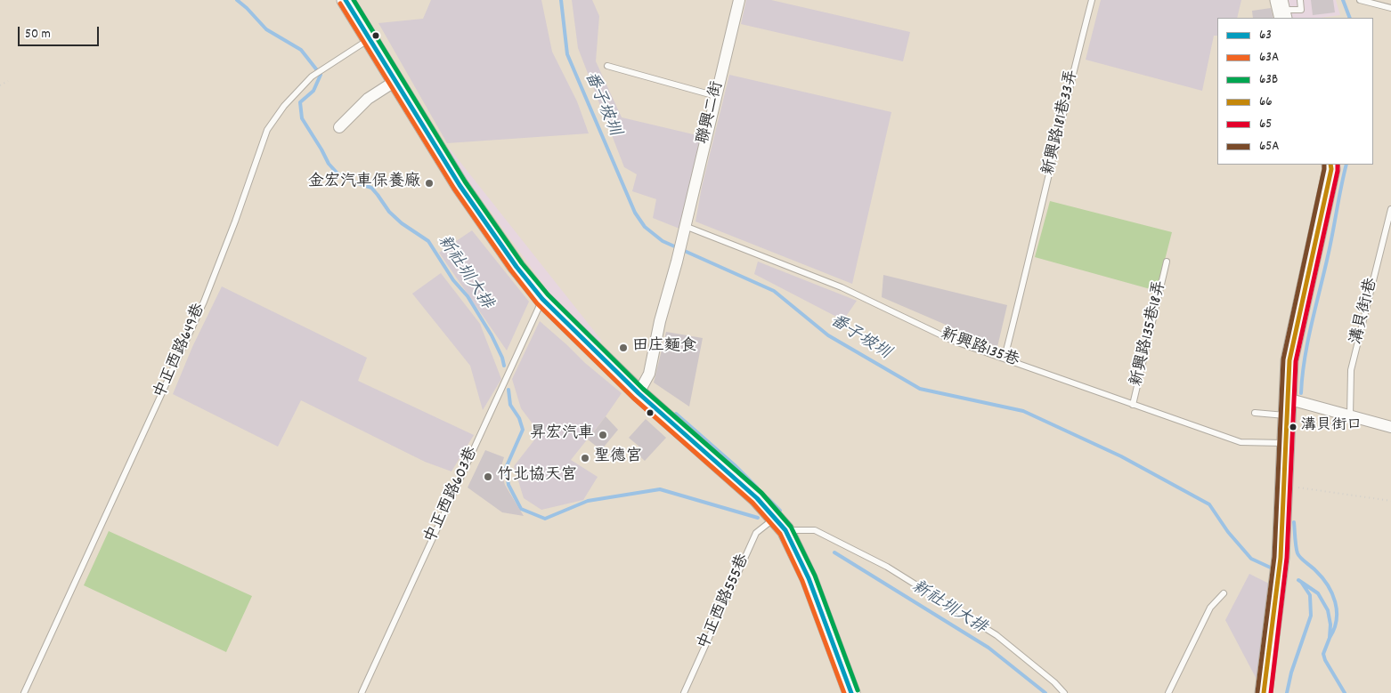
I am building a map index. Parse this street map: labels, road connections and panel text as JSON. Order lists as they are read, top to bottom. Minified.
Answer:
{"streets":{"street":["聯興二街"],"lane":["新興路181巷33弄","溝貝街1巷","新興路135巷18弄","新興路135巷","中正西路649巷","中正西路603巷","中正西路555巷"]},"crossings":[["聯興二街","新興路135巷"],["新興路181巷33弄","新興路135巷"],["新興路135巷18弄","新興路135巷"]],"water":["番子坡圳","新社圳大排"],"places":["金宏汽車保養廠","田庄麵食","溝貝街口","昇宏汽車","聖德宮","竹北協天宮"],"lines":["transit line 63","transit line 63B","transit line 63A","transit line 66","transit line 65","transit line 65A"],"legend":["63","63A","63B","66","65","65A"],"scale_bar":"50 m"}
